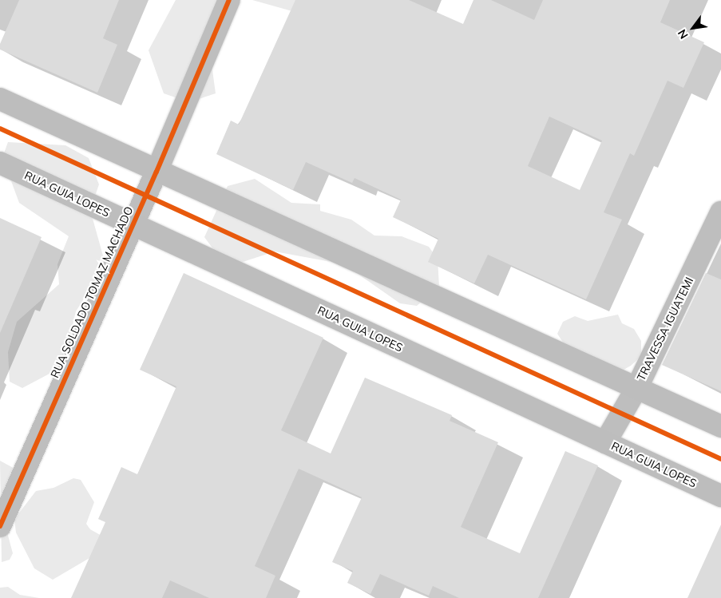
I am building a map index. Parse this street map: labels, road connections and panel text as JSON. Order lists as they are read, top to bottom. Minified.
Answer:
{"streets":{"main road":["RUA GUIA LOPES"],"street":["RUA SOLDADO TOMAZ MACHADO","TRAVESSA IGUATEMI"]},"crossings":[["RUA GUIA LOPES","RUA SOLDADO TOMAZ MACHADO"],["RUA GUIA LOPES","TRAVESSA IGUATEMI"]],"north":"bottom left"}
